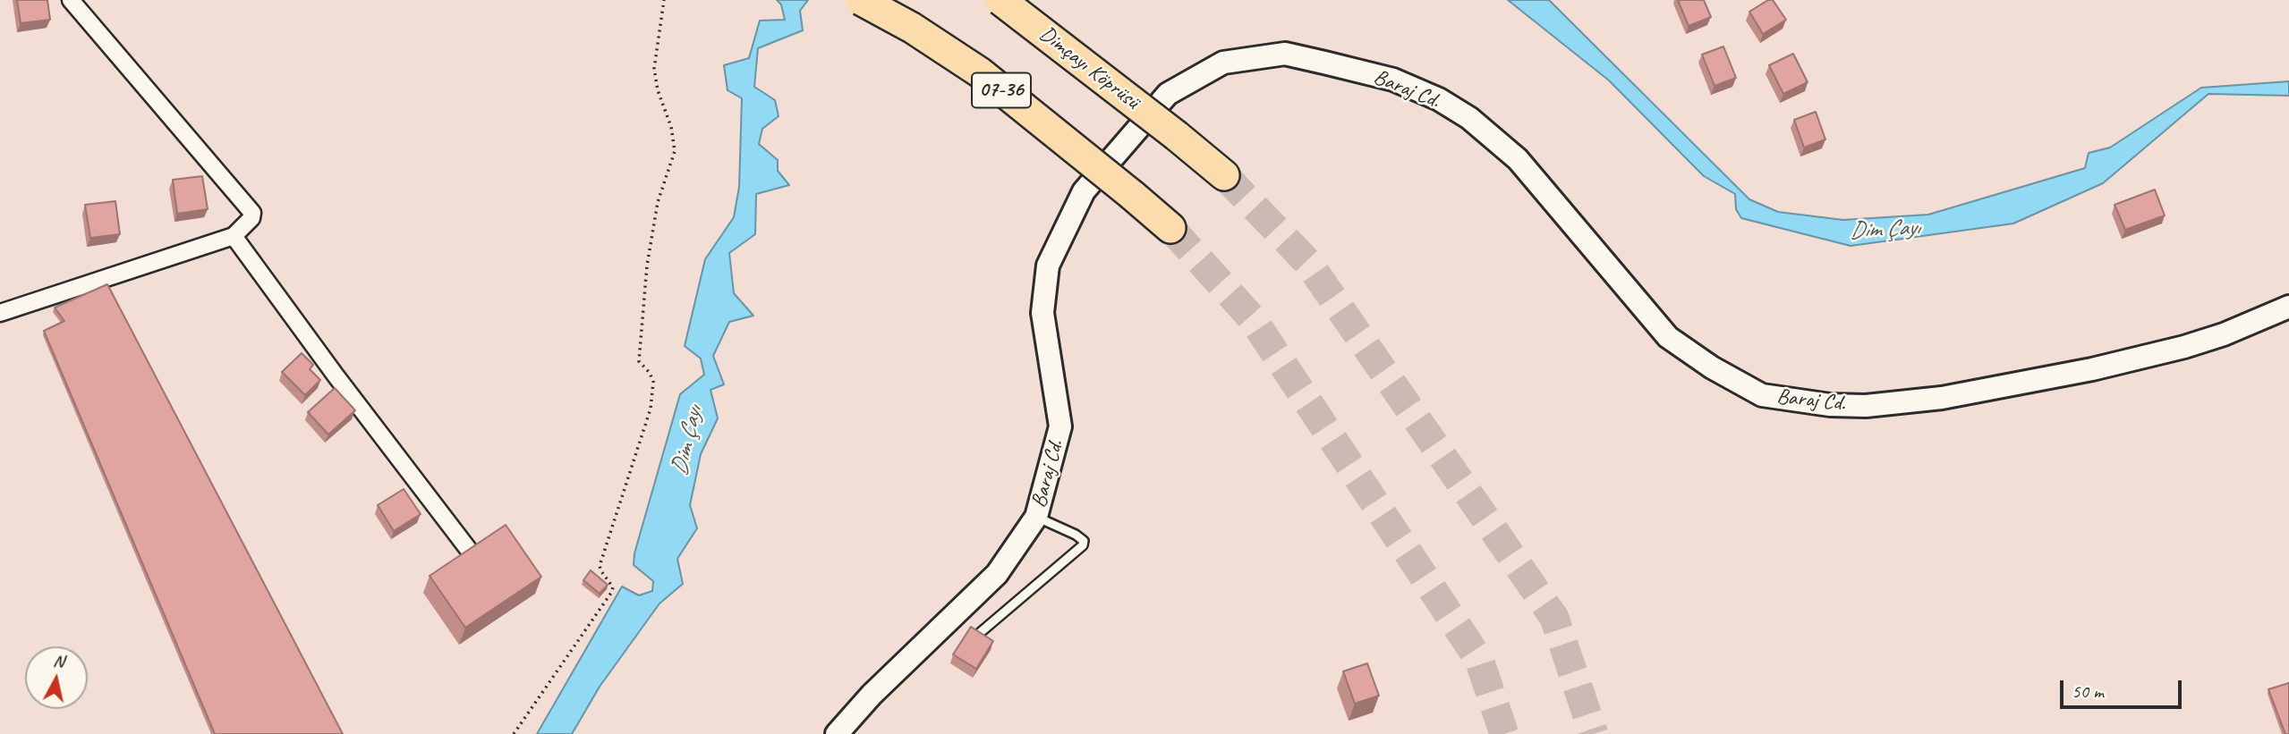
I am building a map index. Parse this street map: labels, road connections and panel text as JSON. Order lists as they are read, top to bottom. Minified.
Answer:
{"streets":{"highway":["Dimçayı Köprüsü","07-36"],"street":["Baraj Cd."]},"water":["Dim Çayı"],"scale_bar":"50 m","north":"top"}
